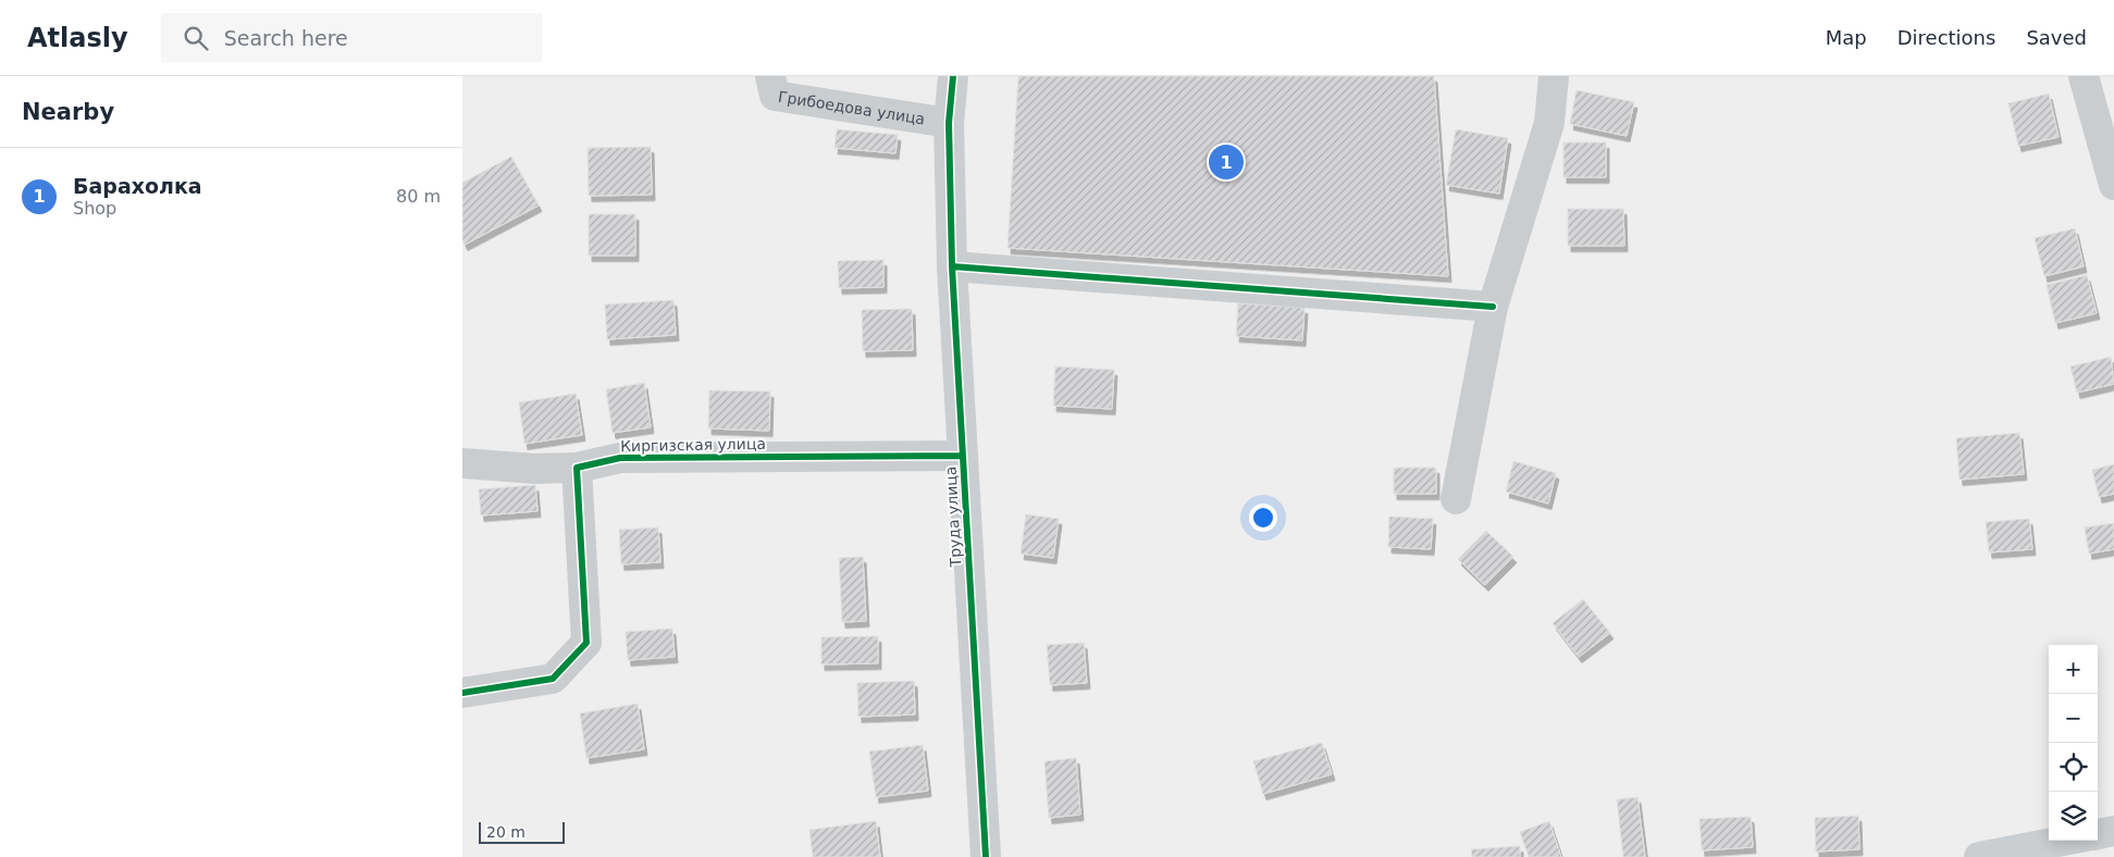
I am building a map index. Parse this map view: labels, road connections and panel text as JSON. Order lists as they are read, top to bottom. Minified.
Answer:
{"streets":{"street":["Грибоедова улица","Киргизская улица","Труда улица"]},"crossings":[["Грибоедова улица","Труда улица"],["Киргизская улица","Труда улица"]],"scale_bar":"20 m","page":{"header":"Atlasly","search":"Search here","nav":["Map","Directions","Saved"],"heading":"Nearby","pins":"1","list":[{"mark":"1","name":"Барахолка","note":"Shop","value":"80 m"}],"map_buttons":["+","−"],"scale":"20 m"}}
